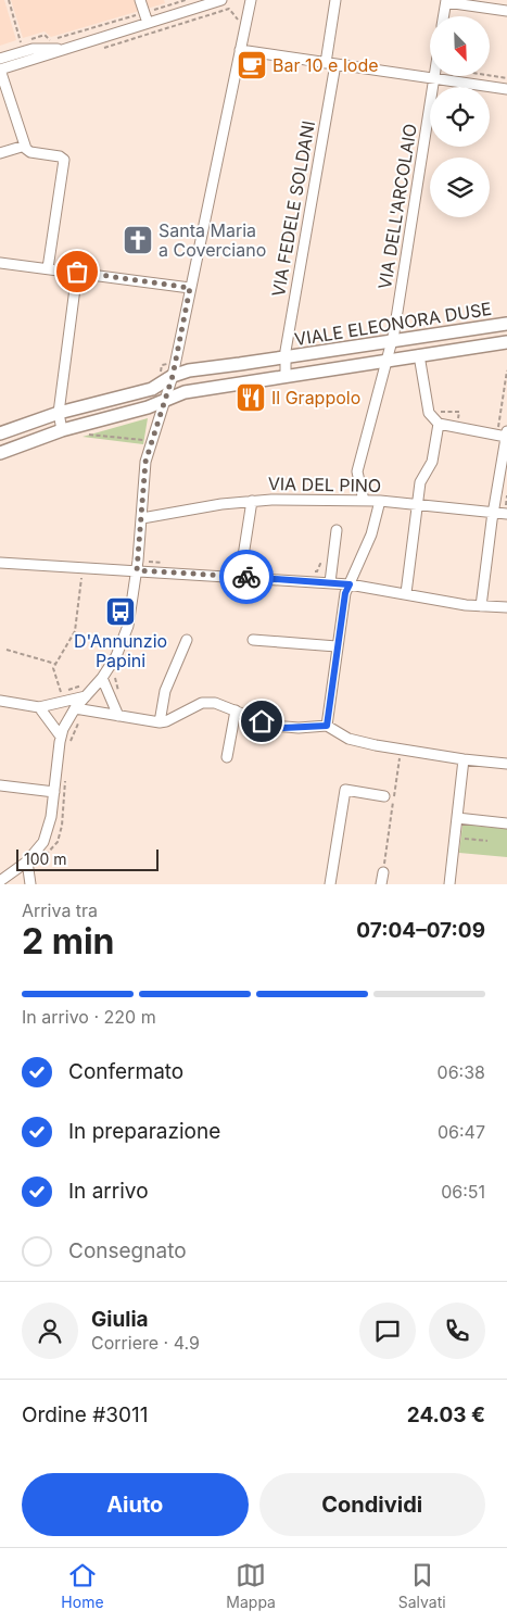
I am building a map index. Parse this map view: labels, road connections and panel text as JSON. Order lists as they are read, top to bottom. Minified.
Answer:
{"streets":{"main road":["VIALE ELEONORA DUSE"],"street":["VIA DELL'ARCOLAIO","VIA FEDELE SOLDANI","VIA DEL PINO"]},"crossings":[["VIA DELL'ARCOLAIO","VIALE ELEONORA DUSE"],["VIA DELL'ARCOLAIO","VIA DEL PINO"],["VIA FEDELE SOLDANI","VIALE ELEONORA DUSE"]],"places":{"cafe":["Bar 10 e lode"],"church":["Santa Maria a Coverciano"],"restaurant":["Il Grappolo"],"bus stop":["D'Annunzio Papini"]},"scale_bar":"100 m","north":"bottom right","page":{"scale":"100 m","heading":["2 min","Arriva tra","07:04–07:09"],"panel":["Giulia","Corriere · 4.9","Ordine #3011","24.03 €"],"bar":"In arrivo · 220 m","list":[["Confermato","06:38"],["In preparazione","06:47"],["In arrivo","06:51"],"Consegnato"],"buttons":["Aiuto","Condividi"],"tabs":["Home","Mappa","Salvati"]}}
